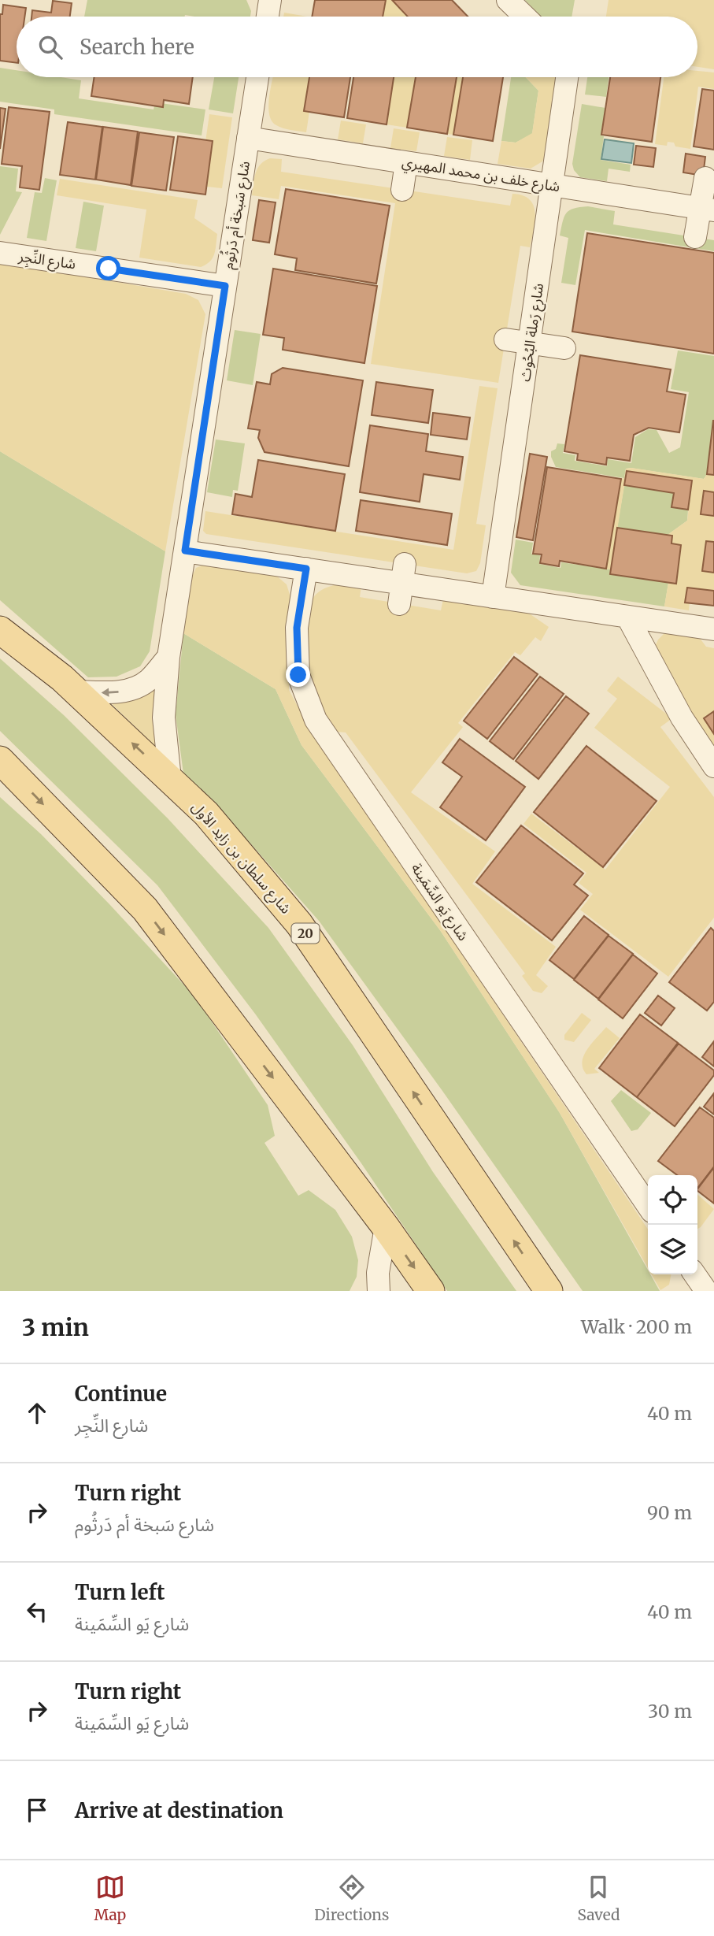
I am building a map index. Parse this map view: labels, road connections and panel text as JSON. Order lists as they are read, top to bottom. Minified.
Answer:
{"streets":{"main road":["شارع سلطان بن زايد الأول","20"],"street":["شارع خلف بن محمد المهيري","شارع سَبخة أم دَرثُوم","شارع النِّجِر","شارع رَملة البُحُوث","شارع يَو السِّمَينة"]},"crossings":[["شارع خلف بن محمد المهيري","شارع سَبخة أم دَرثُوم"],["شارع خلف بن محمد المهيري","شارع رَملة البُحُوث"],["شارع سَبخة أم دَرثُوم","شارع النِّجِر"],["شارع سَبخة أم دَرثُوم","شارع سلطان بن زايد الأول"]],"page":{"search":"Search here","heading":["3 min","Walk · 200 m"],"list":[["Continue","شارع النِّجِر","40 m"],["Turn right","شارع سَبخة أم دَرثُوم","90 m"],["Turn left","شارع يَو السِّمَينة","40 m"],["Turn right","شارع يَو السِّمَينة","30 m"],"Arrive at destination"],"nav":["Map","Directions","Saved"]}}
